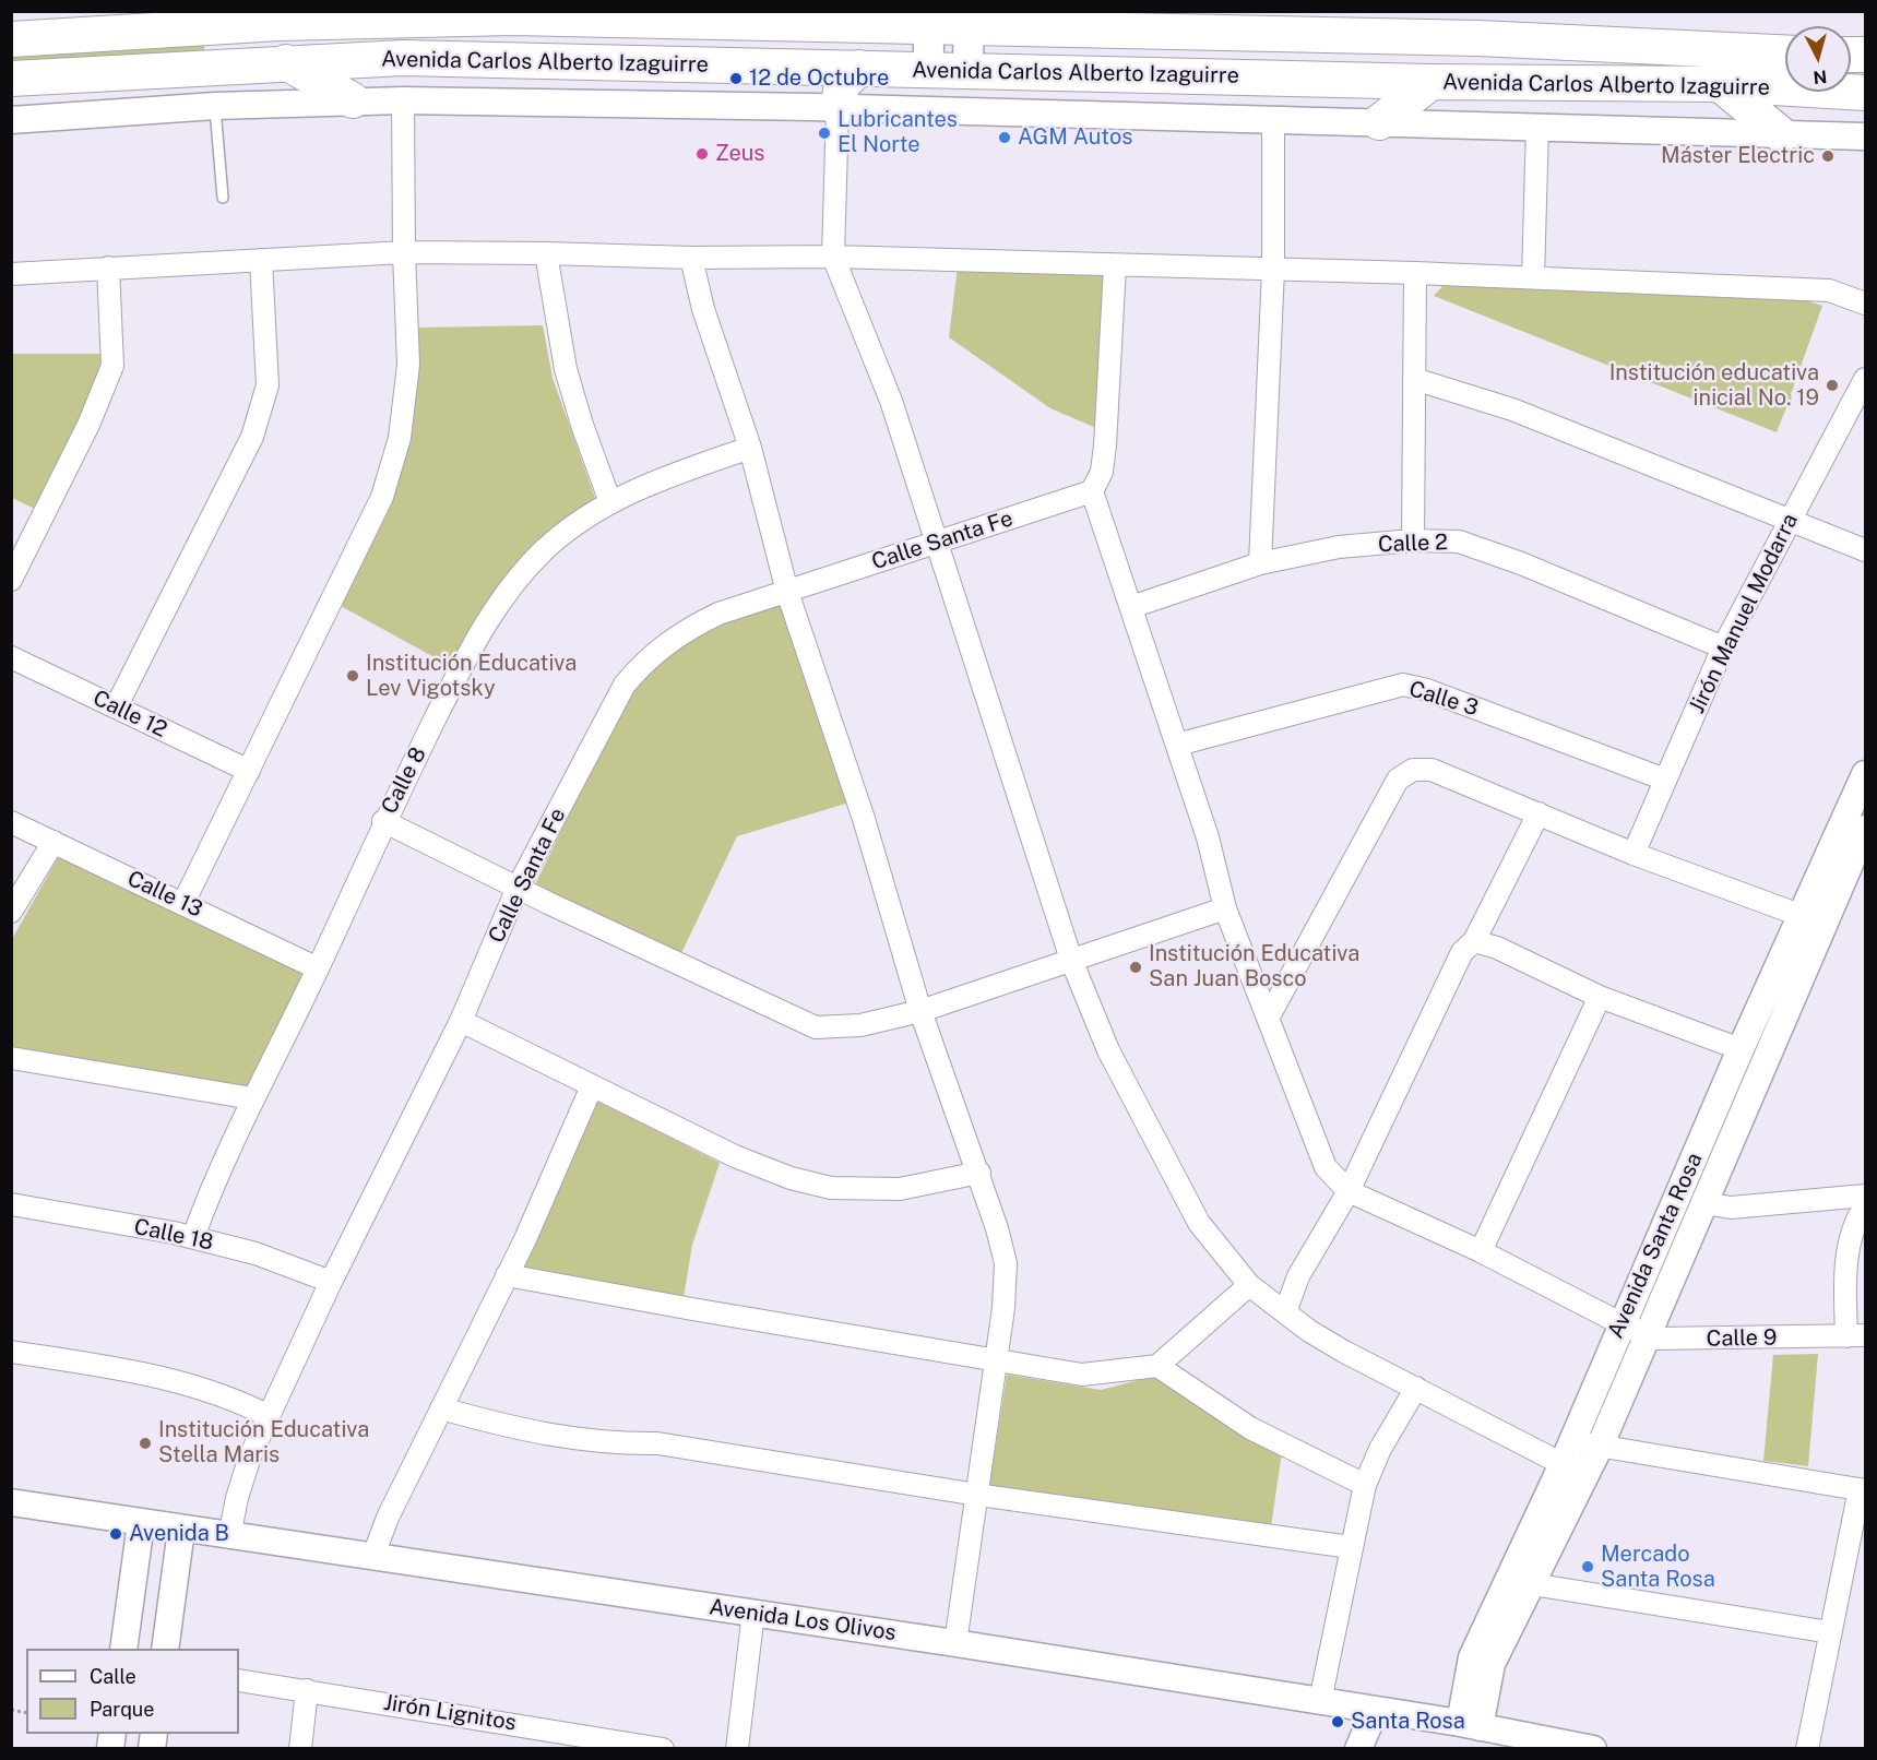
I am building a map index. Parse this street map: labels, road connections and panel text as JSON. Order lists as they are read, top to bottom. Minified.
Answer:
{"streets":{"main road":["Avenida Carlos Alberto Izaguirre"],"street":["Calle Santa Fe","Calle 2","Jirón Manuel Modarra","Calle 3","Calle 12","Calle 8","Calle 13","Calle 18","Avenida Santa Rosa","Calle 9","Avenida Los Olivos","Jirón Lignitos"]},"crossings":[["Calle Santa Fe","Calle 18"],["Calle Santa Fe","Avenida Los Olivos"],["Calle 2","Jirón Manuel Modarra"],["Jirón Manuel Modarra","Calle 3"],["Calle 8","Calle 13"],["Calle 8","Calle 18"],["Avenida Santa Rosa","Calle 9"],["Avenida Santa Rosa","Avenida Los Olivos"]],"places":["12 de Octubre","Lubricantes El Norte","AGM Autos","Zeus","Máster Electric","Institución educativa inicial No. 19","Institución Educativa Lev Vigotsky","Institución Educativa San Juan Bosco","Institución Educativa Stella Maris","Avenida B","Mercado Santa Rosa","Santa Rosa"],"legend":["Calle","Parque"],"north":"bottom"}
